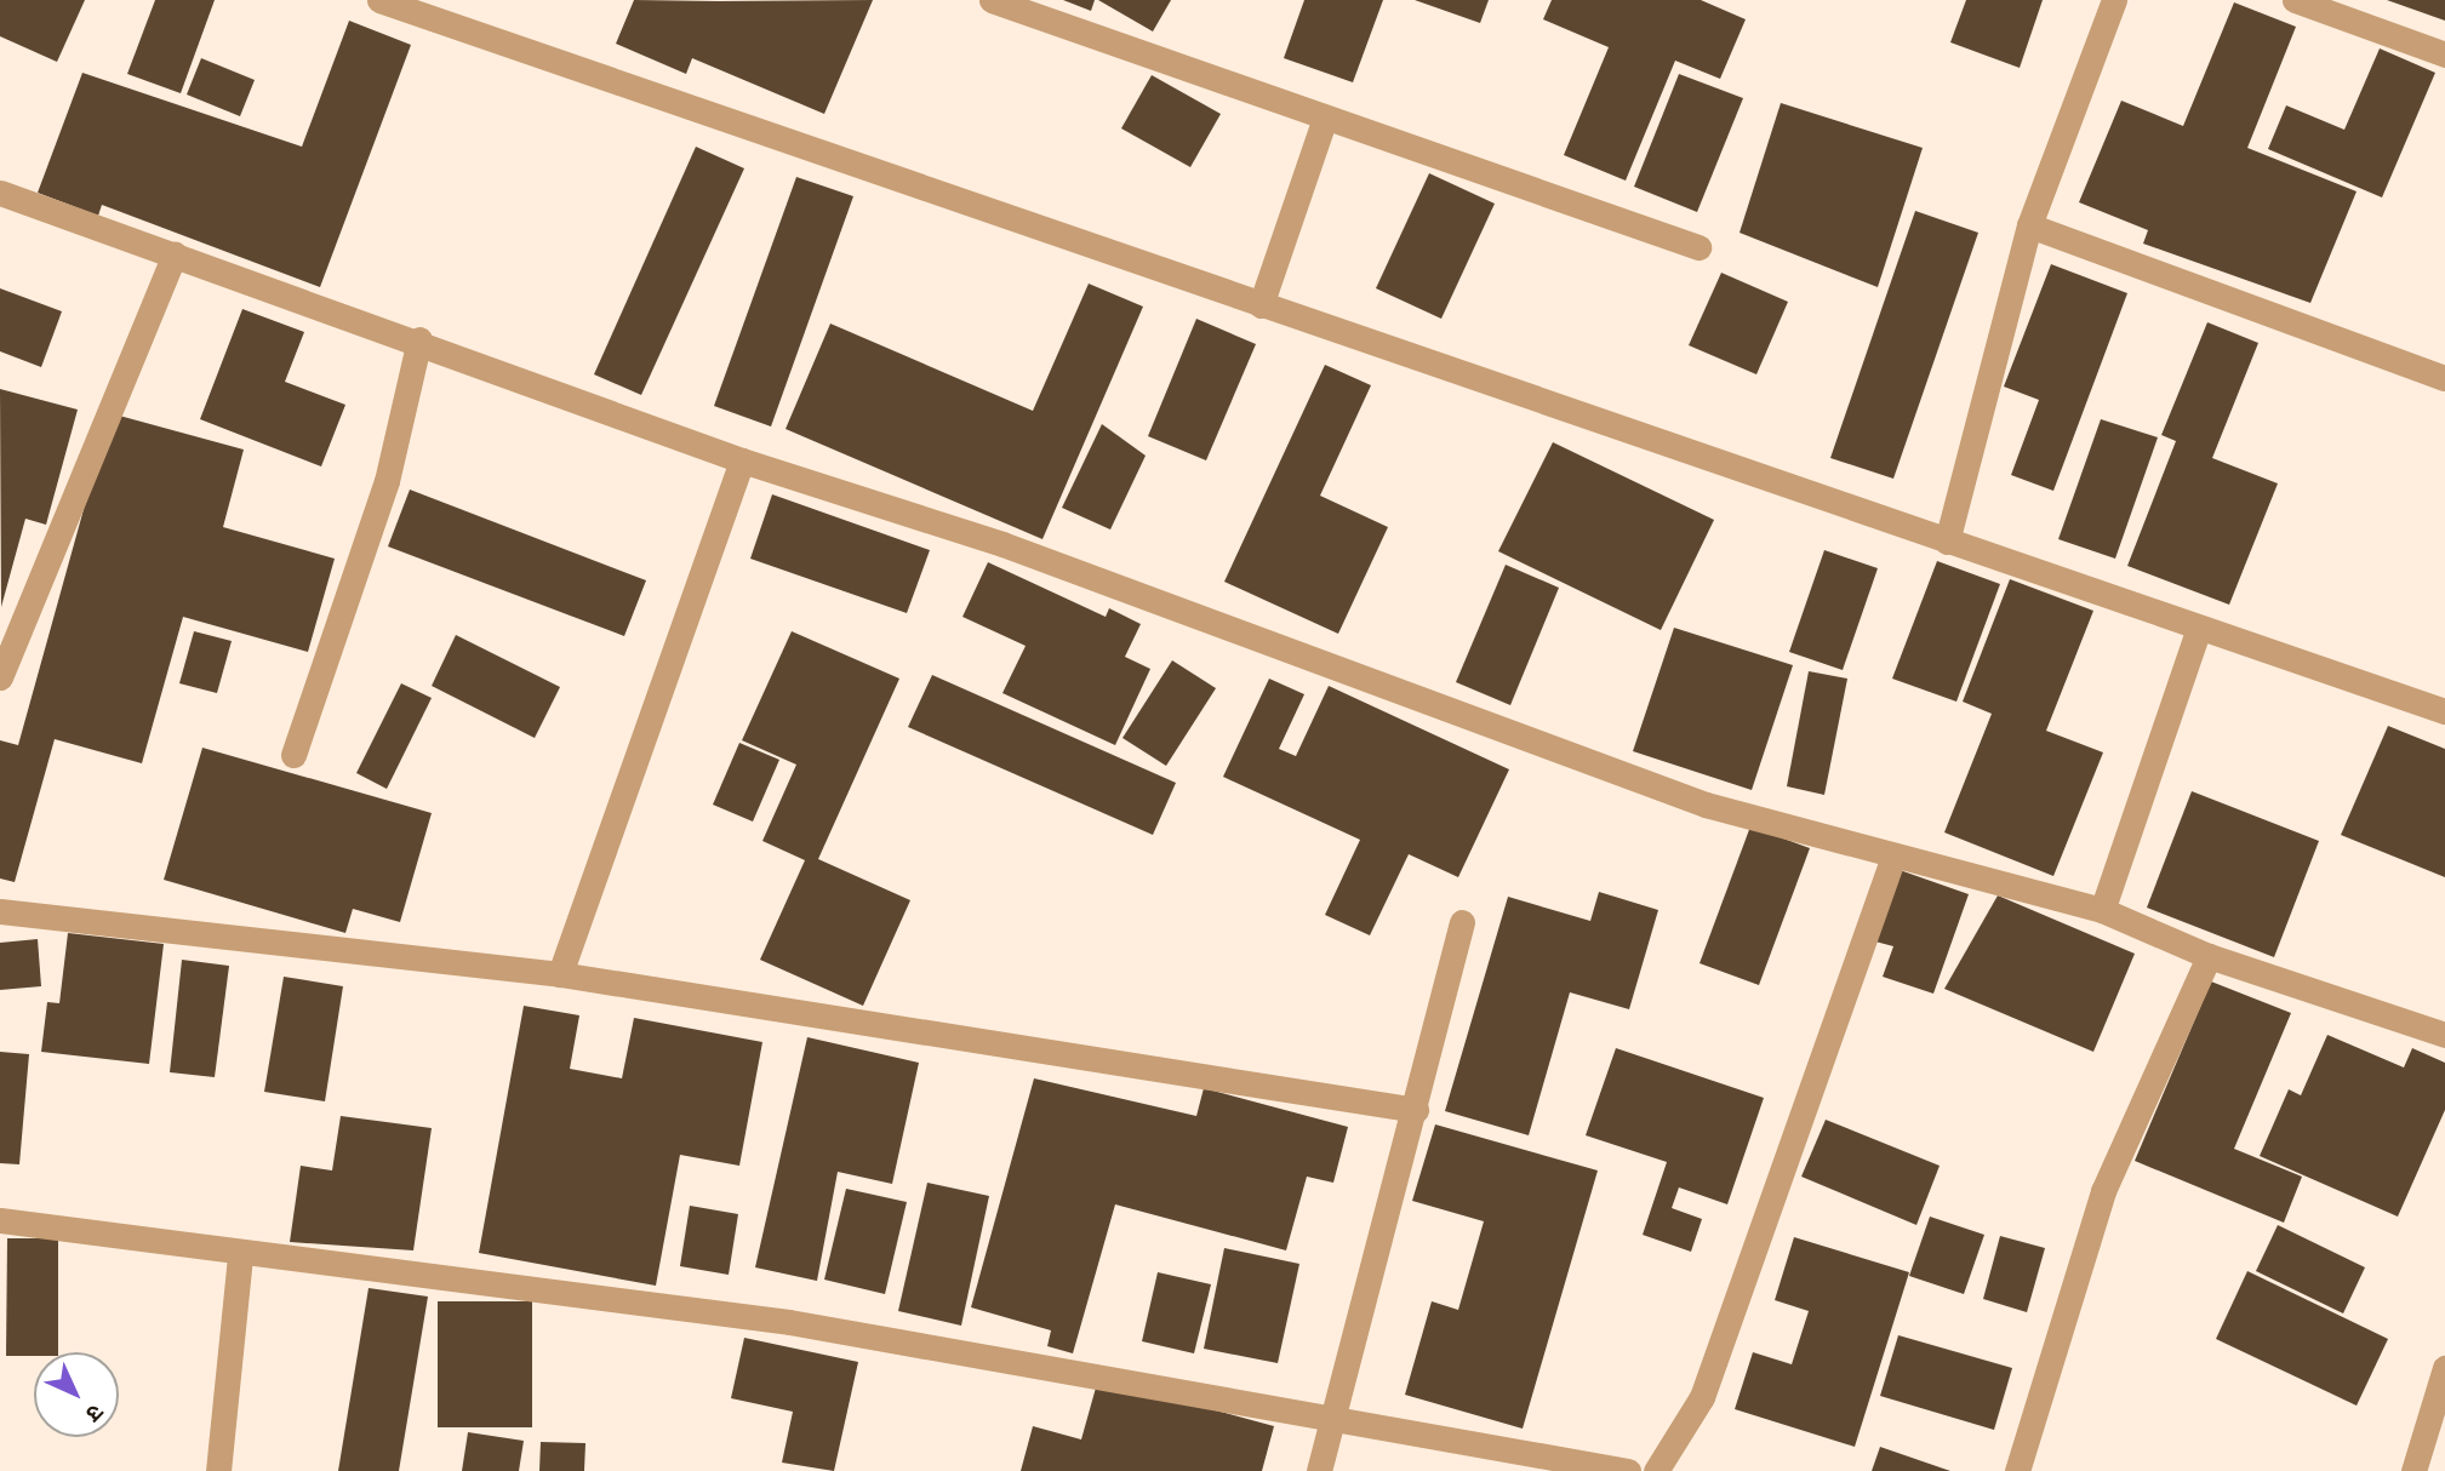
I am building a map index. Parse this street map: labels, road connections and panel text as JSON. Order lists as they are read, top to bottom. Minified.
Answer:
{"north":"bottom right"}
